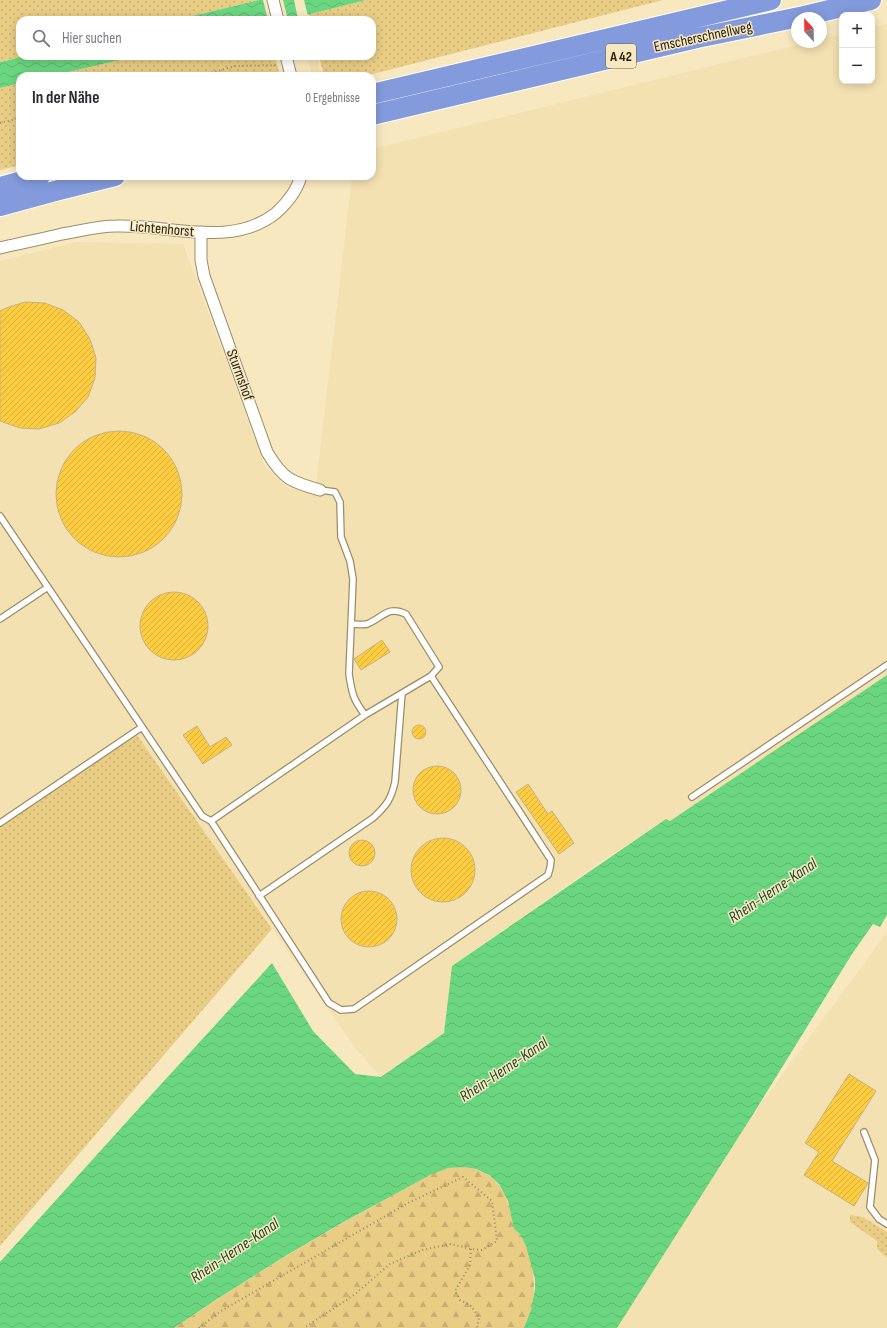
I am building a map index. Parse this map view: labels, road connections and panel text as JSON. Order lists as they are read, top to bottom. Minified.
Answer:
{"streets":{"highway":["Emscherschnellweg","A 42"],"street":["Lichtenhorst","Sturmshof"]},"crossings":[["Lichtenhorst","Sturmshof"]],"water":["Rhein-Herne-Kanal"],"north":"top","page":{"map_buttons":["+","−"],"search":"Hier suchen","heading":["In der Nähe","0 Ergebnisse"]}}
